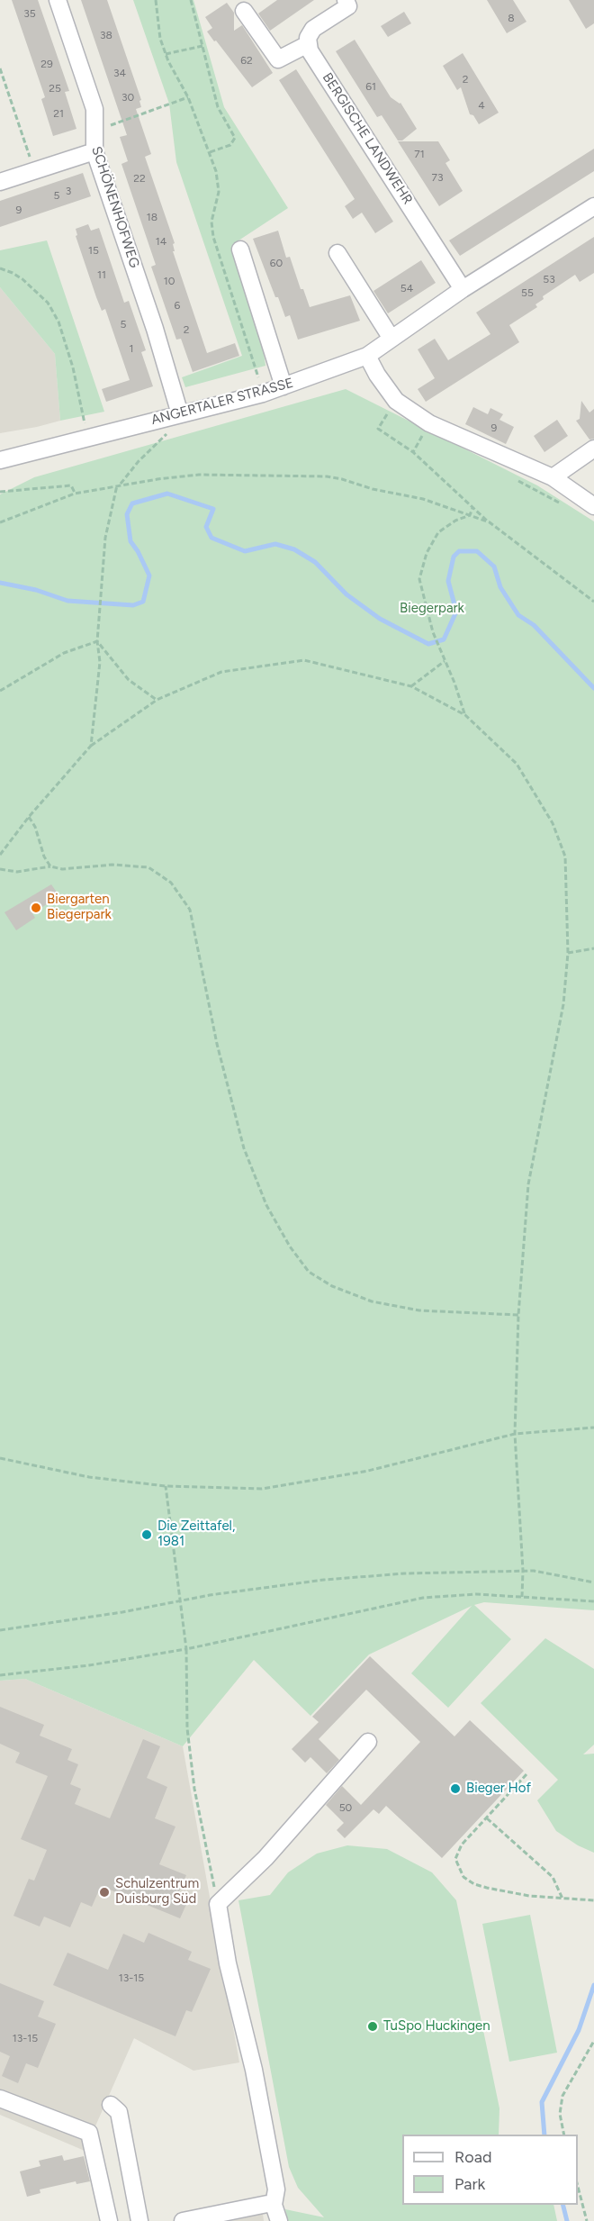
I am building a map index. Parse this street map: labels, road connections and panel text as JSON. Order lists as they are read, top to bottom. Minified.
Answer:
{"streets":{"street":["BERGISCHE LANDWEHR","SCHÖNENHOFWEG","ANGERTALER STRASSE"]},"crossings":[["BERGISCHE LANDWEHR","ANGERTALER STRASSE"],["SCHÖNENHOFWEG","ANGERTALER STRASSE"]],"parks":["Biegerpark"],"places":["Biergarten Biegerpark","Die Zeittafel, 1981","Bieger Hof","Schulzentrum Duisburg Süd","TuSpo Huckingen"],"house_numbers":["35","8","38","62","29","34","2","61","25","30","4","21","71","73","22","3","5","9","18","14","15","60","11","53","10","54","55","6","5","2","1","9","50","13-15","13-15"],"legend":["Road","Park"]}
